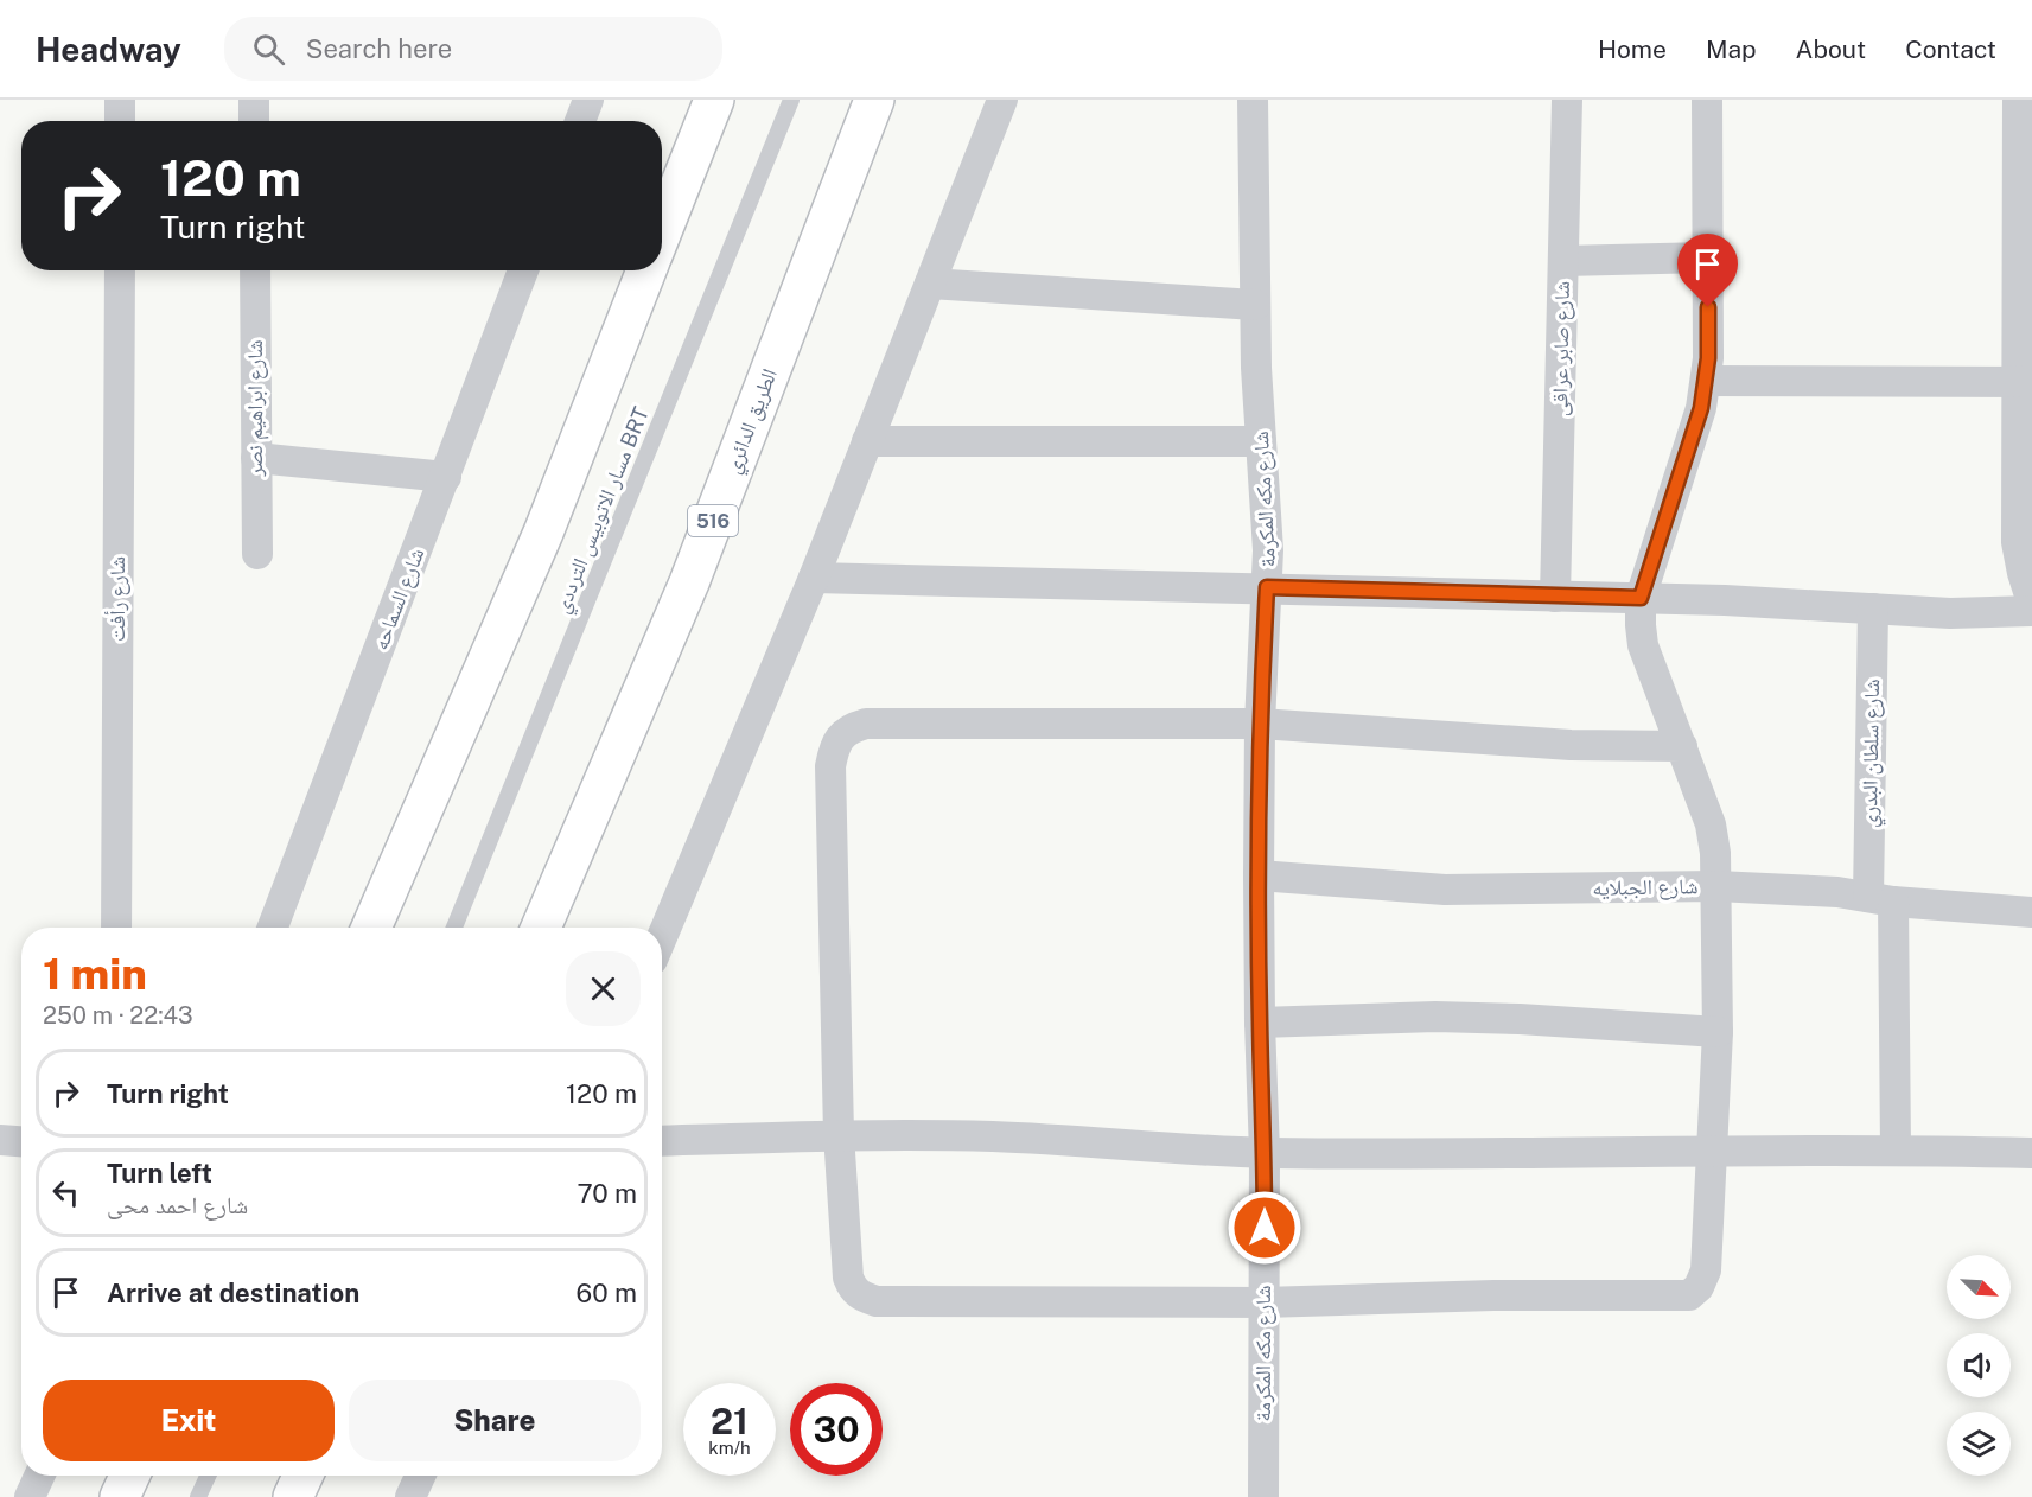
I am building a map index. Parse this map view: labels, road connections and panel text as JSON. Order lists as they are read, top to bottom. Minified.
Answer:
{"streets":{"highway":["الطريق الدائري","516"],"street":["شارع صابر عراقى","شارع ابراهيم نصر","شارع مكه المكرمة","شارع رأفت","شارع السماحه","شارع سلطان البدري","شارع الجبلايه"],"lane":["مسار الاتوبيس الترددي BRT"]},"crossings":[["شارع مكه المكرمة","شارع الجبلايه"],["شارع سلطان البدري","شارع الجبلايه"]],"north":"bottom right","page":{"header":"Headway","search":"Search here","nav":["Home","Map","About","Contact"],"turn":["120 m","Turn right"],"heading":["1 min","250 m · 22:43"],"list":[{"name":"Turn right","value":"120 m"},{"name":"Turn left","note":"شارع احمد محى","value":"70 m"},{"name":"Arrive at destination","value":"60 m"}],"buttons":["Exit","Share"],"speed":"21 km/h","limit":"30"}}
